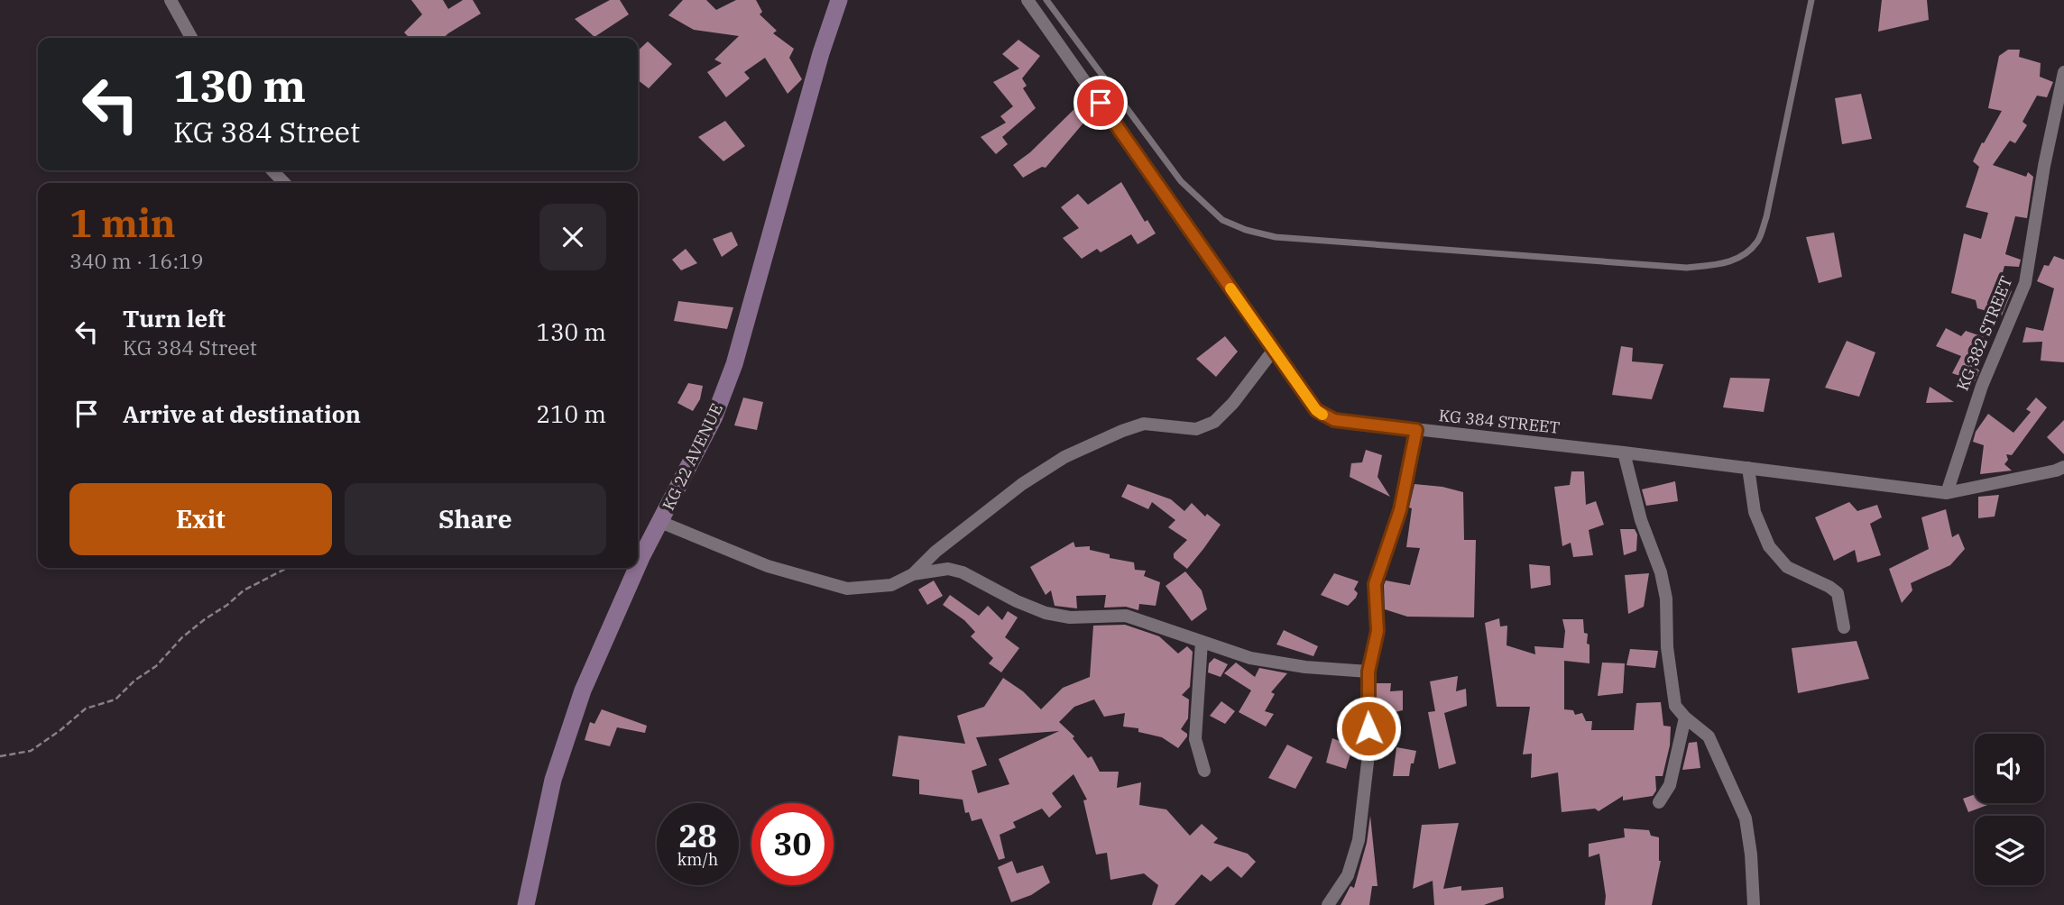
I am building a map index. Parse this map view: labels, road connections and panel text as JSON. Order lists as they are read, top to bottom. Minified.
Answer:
{"streets":{"street":["KG 382 STREET","KG 384 STREET","KG 22 AVENUE"]},"crossings":[["KG 382 STREET","KG 384 STREET"]],"page":{"turn":["130 m","KG 384 Street"],"heading":["1 min","340 m · 16:19"],"list":[{"name":"Turn left","note":"KG 384 Street","value":"130 m"},{"name":"Arrive at destination","value":"210 m"}],"buttons":["Exit","Share"],"speed":"28 km/h","limit":"30"}}
